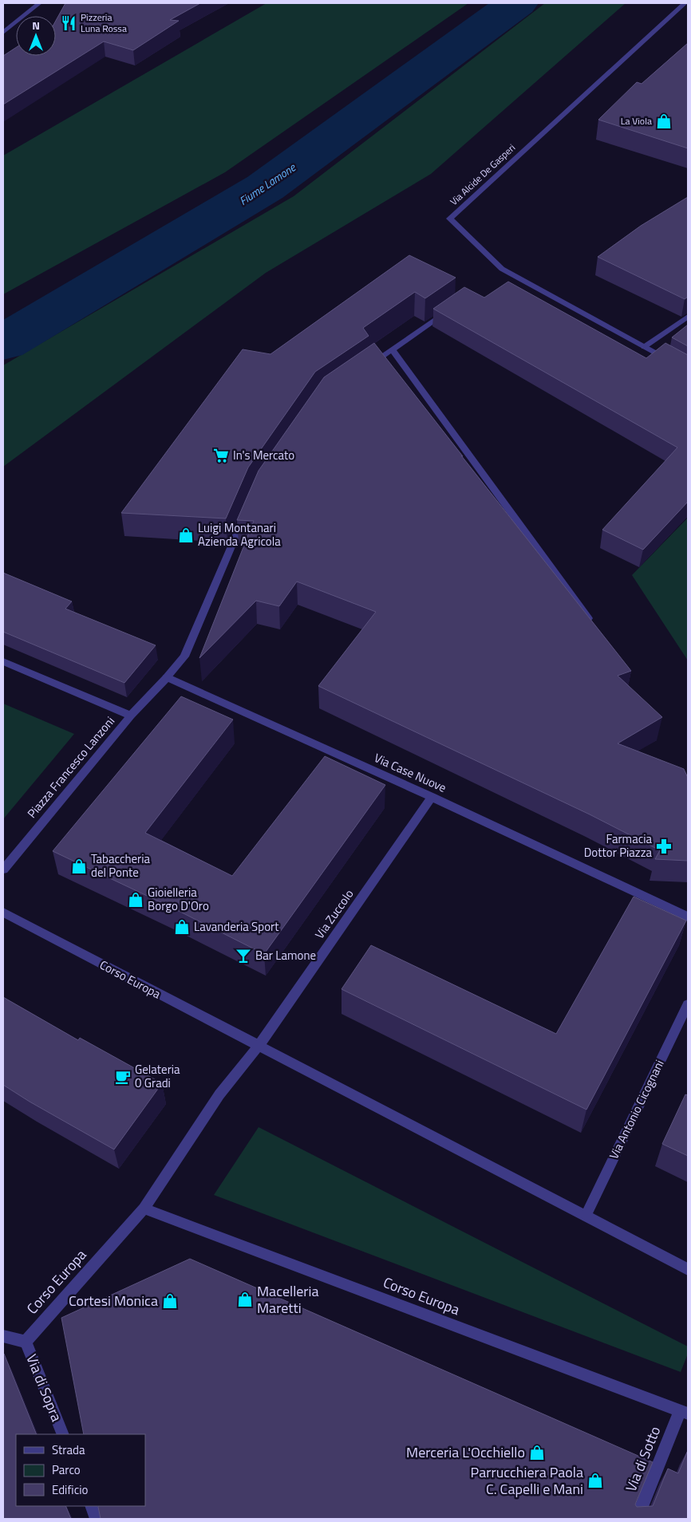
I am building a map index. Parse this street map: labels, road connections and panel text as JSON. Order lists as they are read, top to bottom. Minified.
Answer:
{"streets":{"street":["Via Alcide De Gasperi","Piazza Francesco Lanzoni","Via Case Nuove","Via Zuccolo","Corso Europa","Via Antonio Cicognani","Via di Sopra","Via di Sotto"]},"crossings":[["Via Case Nuove","Via Zuccolo"],["Via Zuccolo","Corso Europa"],["Corso Europa","Via Antonio Cicognani"],["Corso Europa","Via di Sopra"],["Corso Europa","Via di Sotto"]],"water":["Fiume Lamone"],"places":{"restaurant":["Pizzeria Luna Rossa"],"shop":["La Viola","Luigi Montanari Azienda Agricola","Tabaccheria del Ponte","Gioielleria Borgo D'Oro","Lavanderia Sport","Macelleria Maretti","Cortesi Monica","Merceria L'Occhiello","Parrucchiera Paola C. Capelli e Mani"],"supermarket":["In's Mercato"],"pharmacy":["Farmacia Dottor Piazza"],"bar":["Bar Lamone"],"cafe":["Gelateria 0 Gradi"]},"legend":["Strada","Parco","Edificio"],"north":"top"}
